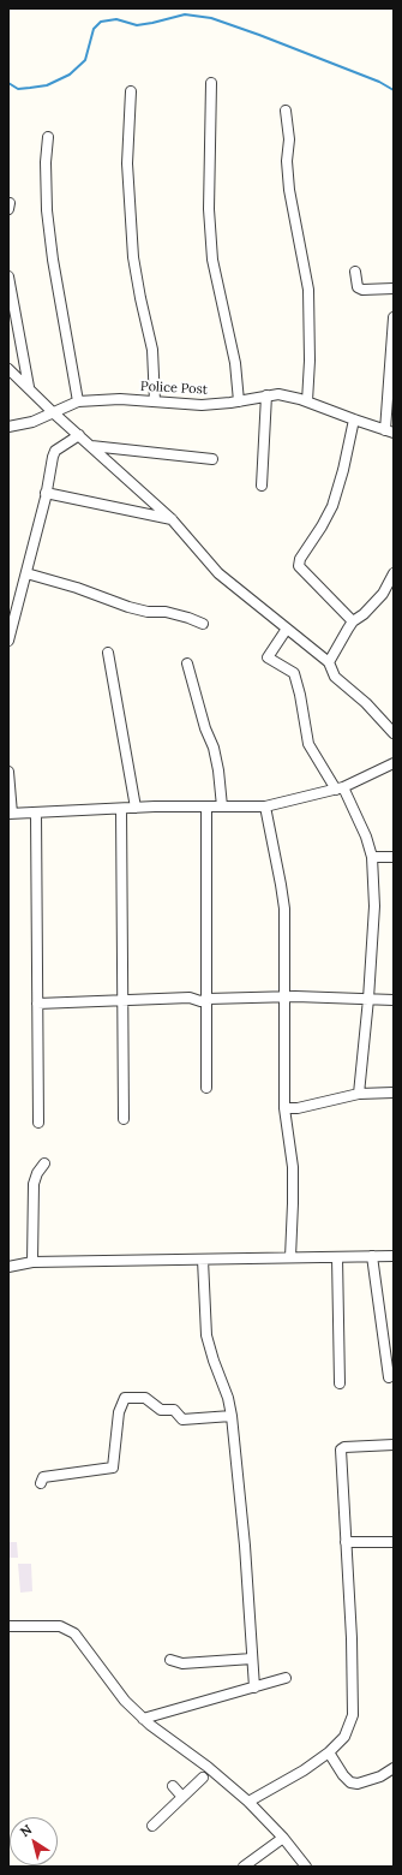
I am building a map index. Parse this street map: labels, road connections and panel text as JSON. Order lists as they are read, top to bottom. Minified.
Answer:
{"streets":{"street":["Police Post"]},"north":"top left"}
